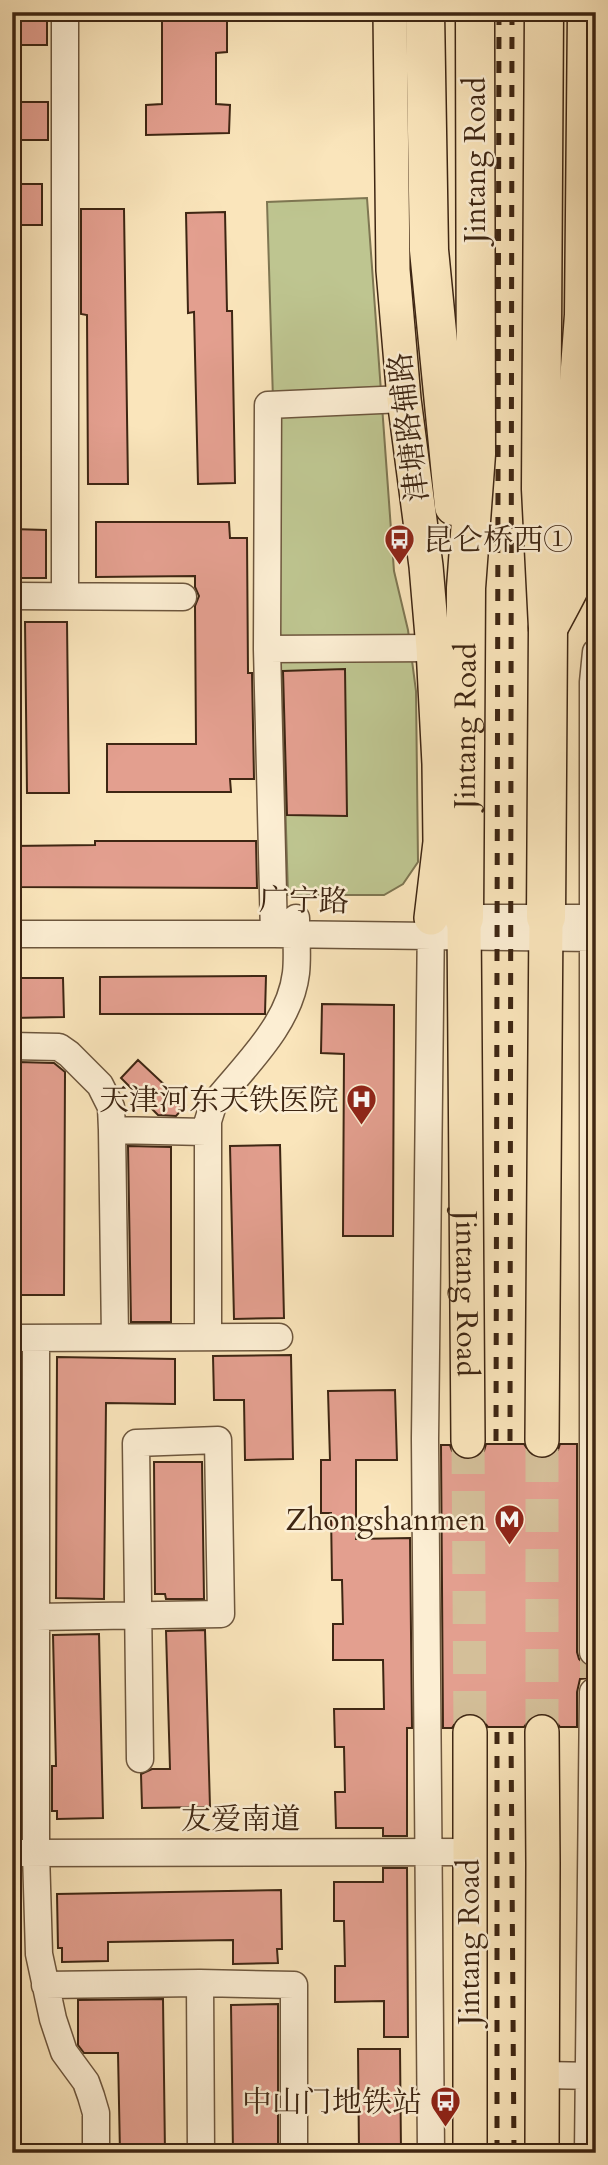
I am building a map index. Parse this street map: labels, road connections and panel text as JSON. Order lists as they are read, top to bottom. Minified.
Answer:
{"streets":{"highway":["Jintang Road"],"main road":["津塘路辅路"],"street":["广宁路","友爱南道"]},"crossings":[["Jintang Road","津塘路辅路"],["Jintang Road","广宁路"],["Jintang Road","友爱南道"],["津塘路辅路","广宁路"]],"places":{"bus stop":["昆仑桥西①","中山门地铁站"],"hospital":["天津河东天铁医院"],"metro station":["Zhongshanmen"]}}
